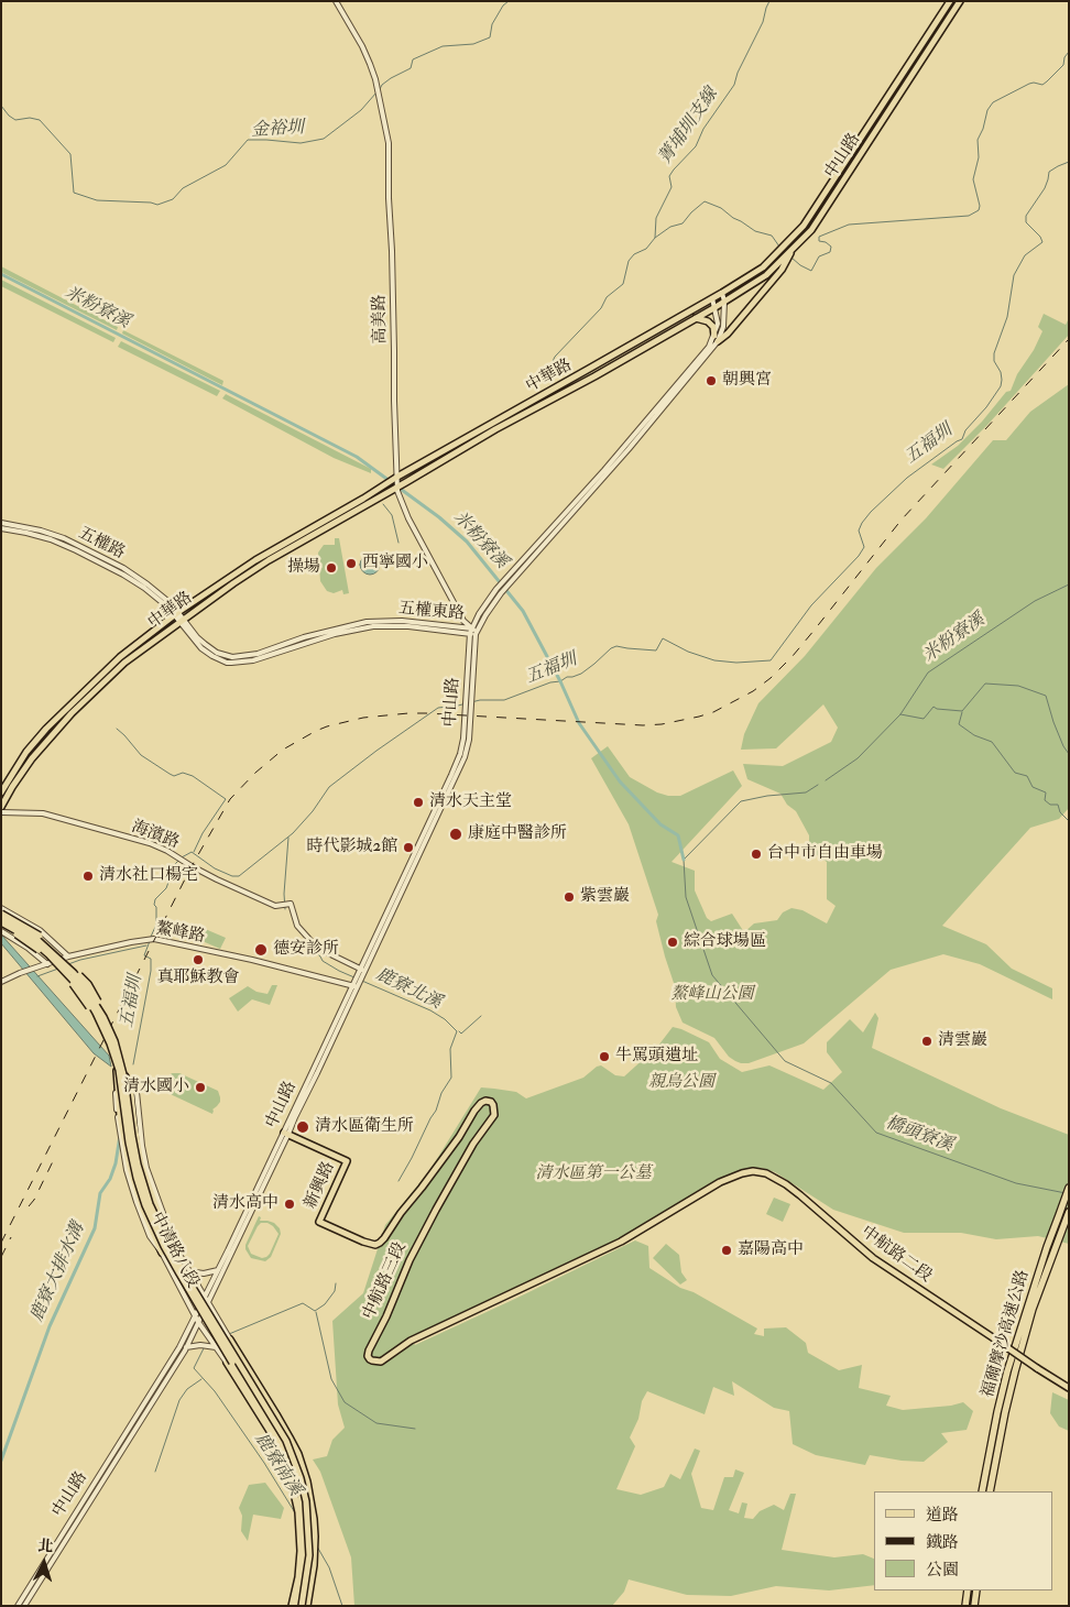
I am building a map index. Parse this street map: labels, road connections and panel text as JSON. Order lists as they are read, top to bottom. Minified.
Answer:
{"streets":{"highway":["福爾摩沙高速公路"],"main road":["中山路","中華路","新興路","中航路二段","中航路三段"],"street":["高美路","五權路","五權東路","海濱路","鰲峰路","中清路八段"]},"crossings":[["中山路","高美路"],["中山路","中華路"],["中山路","五權東路"],["中山路","海濱路"],["中山路","鰲峰路"],["中山路","新興路"],["中山路","中清路八段"],["高美路","中華路"],["高美路","五權東路"],["中華路","五權路"],["中華路","五權東路"],["五權路","五權東路"],["新興路","中航路三段"],["中航路二段","中航路三段"]],"water":["菁埔圳支線","金裕圳","米粉寮溪","五福圳","鹿寮北溪","橋頭寮溪","鹿寮大排水溝","鹿寮南溪"],"parks":["鰲峰山公園","親鳥公園","清水區第一公墓"],"places":["朝興宮","西寧國小","操場","清水天主堂","康庭中醫診所","時代影城2館","台中市自由車場","清水社口楊宅","紫雲巖","綜合球場區","德安診所","真耶穌教會","清雲巖","牛罵頭遺址","清水國小","清水區衛生所","清水高中","嘉陽高中"],"legend":["道路","鐵路","公園"],"north":"top"}
